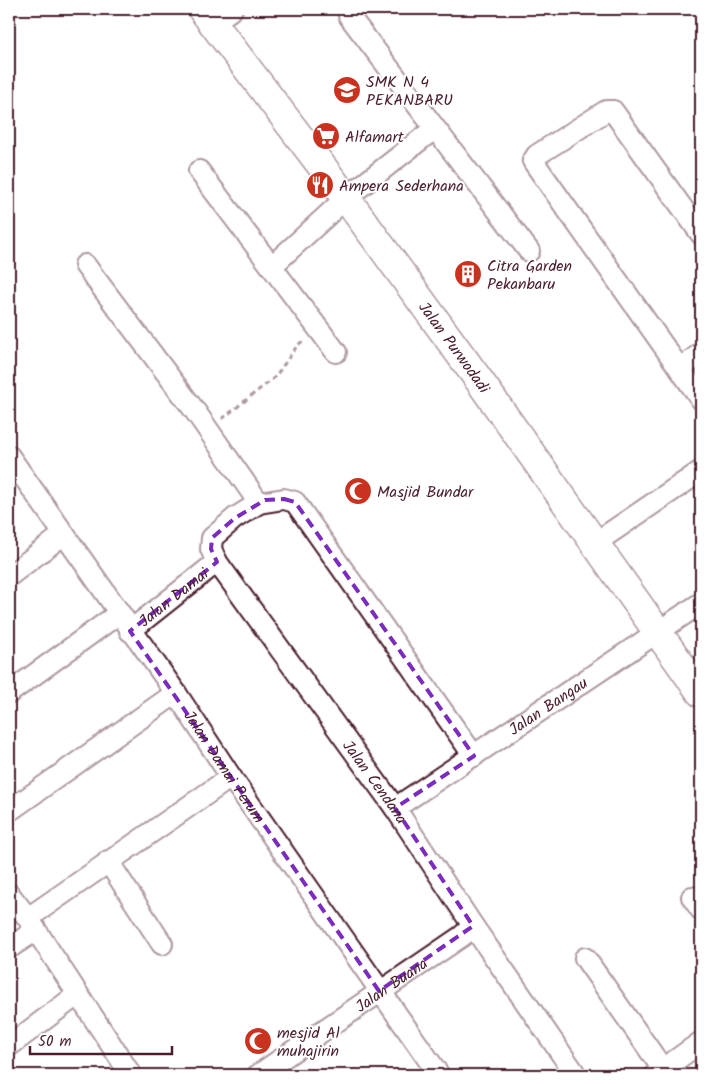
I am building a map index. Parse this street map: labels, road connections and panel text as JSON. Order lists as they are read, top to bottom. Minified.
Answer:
{"streets":{"street":["Jalan Purwodadi","Jalan Damai","Jalan Bangau","Jalan Damai Perum","Jalan Cendana","Jalan Buana"]},"crossings":[["Jalan Purwodadi","Jalan Bangau"],["Jalan Damai","Jalan Damai Perum"],["Jalan Damai","Jalan Cendana"],["Jalan Bangau","Jalan Cendana"],["Jalan Damai Perum","Jalan Buana"],["Jalan Cendana","Jalan Buana"]],"places":{"school or university":["SMK N 4 PEKANBARU"],"supermarket":["Alfamart"],"restaurant":["Ampera Sederhana"],"building":["Citra Garden Pekanbaru"],"mosque":["Masjid Bundar","mesjid Al muhajirin"]},"scale_bar":"50 m"}
